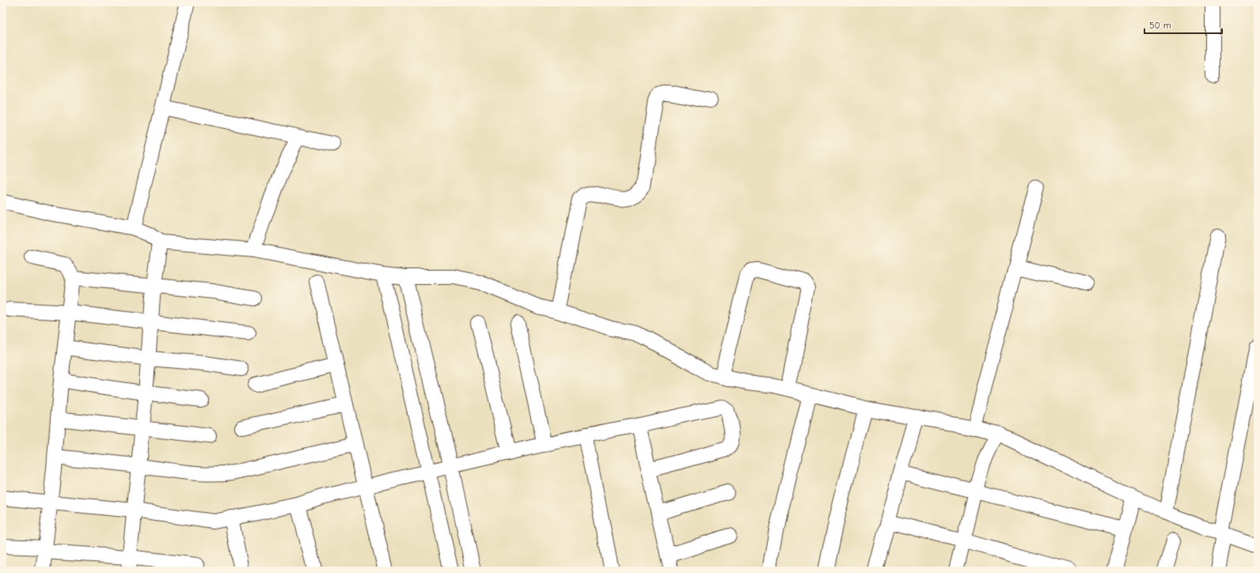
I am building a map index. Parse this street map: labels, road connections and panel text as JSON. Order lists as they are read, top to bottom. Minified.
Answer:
{"scale_bar":"50 m"}
